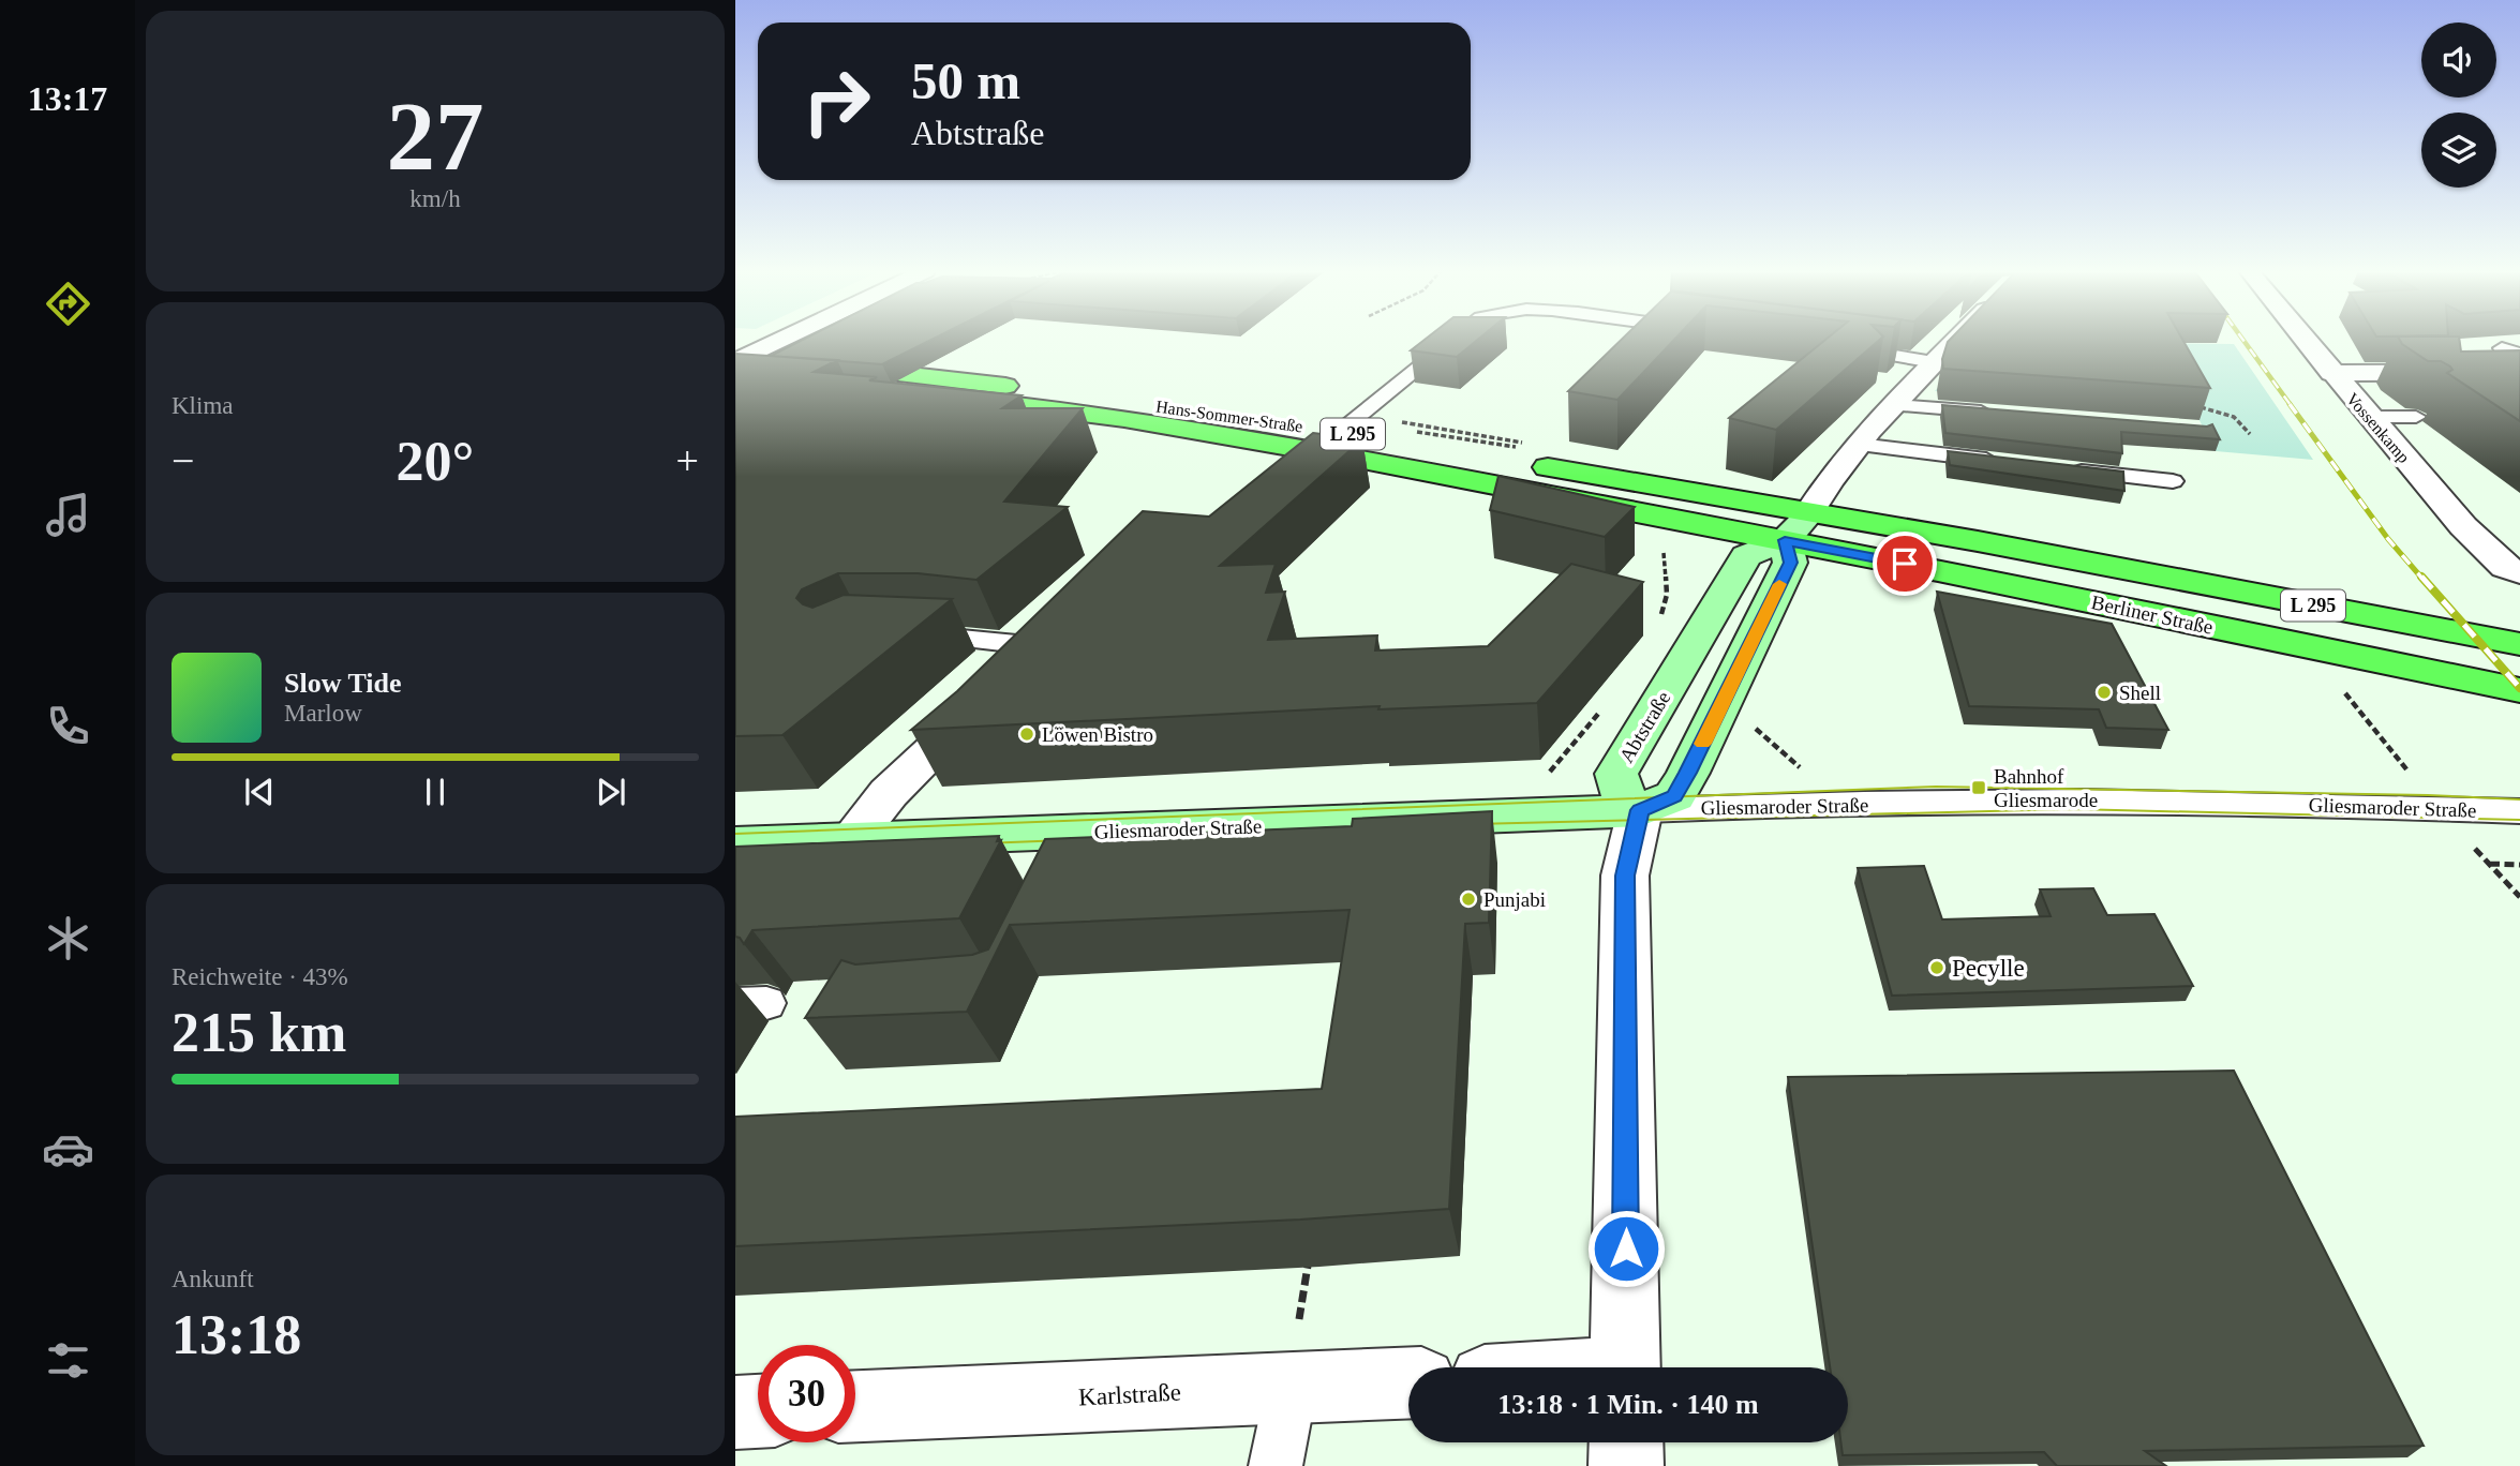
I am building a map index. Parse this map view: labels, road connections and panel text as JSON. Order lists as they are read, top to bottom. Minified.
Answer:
{"streets":{"main road":["Hans-Sommer-Straße","L 295","Berliner Straße"],"street":["Vossenkamp","Abtstraße","Gliesmaroder Straße","Karlstraße"]},"crossings":[["Hans-Sommer-Straße","Berliner Straße"],["Hans-Sommer-Straße","Abtstraße"],["L 295","Berliner Straße"],["L 295","Abtstraße"],["Berliner Straße","Abtstraße"],["Abtstraße","Gliesmaroder Straße"]],"places":{"other":["Shell","Löwen Bistro","Punjabi","Pecylle"],"transit":["Bahnhof Gliesmarode"]},"page":{"tabs":"13:17","tile":[["27","km/h"],"Klima",["Reichweite · 43%","215 km"],["Ankunft","13:18"]],"turn":["50 m","Abtstraße"],"heat":["−","20°","+"],"song":["Slow Tide","Marlow"],"limit":"30","trip":"13:18 · 1 Min. · 140 m"}}
